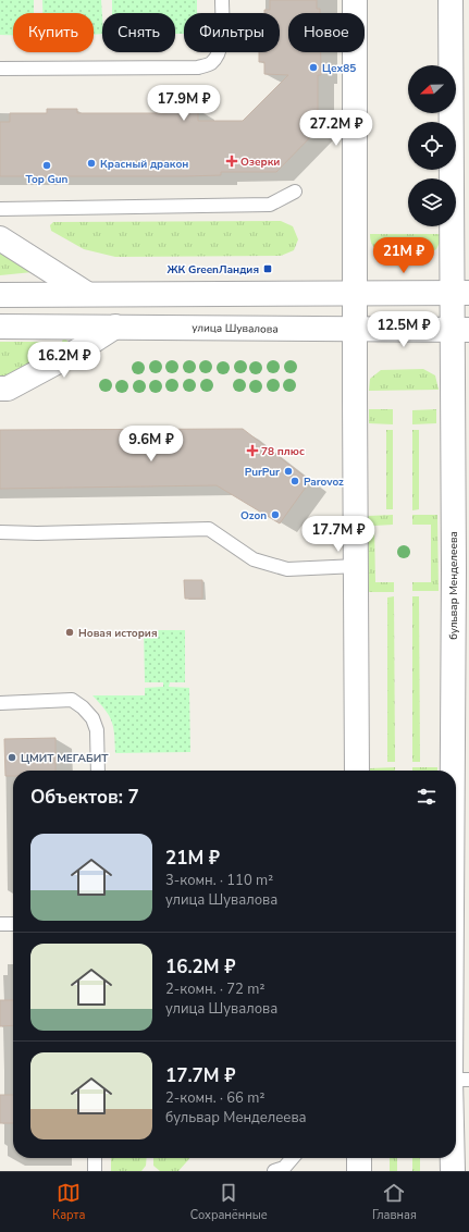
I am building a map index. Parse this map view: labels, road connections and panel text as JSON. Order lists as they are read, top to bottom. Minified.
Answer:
{"streets":{"street":["улица Шувалова","бульвар Менделеева"]},"crossings":[["улица Шувалова","бульвар Менделеева"]],"places":{"other":["Цех85","Красный дракон","Top Gun","PurPur","Parovoz","Ozon","Новая история","ЦМИТ МЕГАБИТ"],"health":["Озерки","78 плюс"],"transit":["ЖК GreenЛандия"]},"north":"left","page":{"chip":["Купить","Снять","Фильтры","Новое"],"price":["17.9M ₽","27.2M ₽","21M ₽","12.5M ₽","16.2M ₽","9.6M ₽","17.7M ₽"],"heading":"Объектов: 7","list":[{"name":"21M ₽","note":"3-комн. · 110 m² · улица Шувалова"},{"name":"16.2M ₽","note":"2-комн. · 72 m² · улица Шувалова"},{"name":"17.7M ₽","note":"2-комн. · 66 m² · бульвар Менделеева"}],"tabs":["Карта","Сохранённые","Главная"]}}
